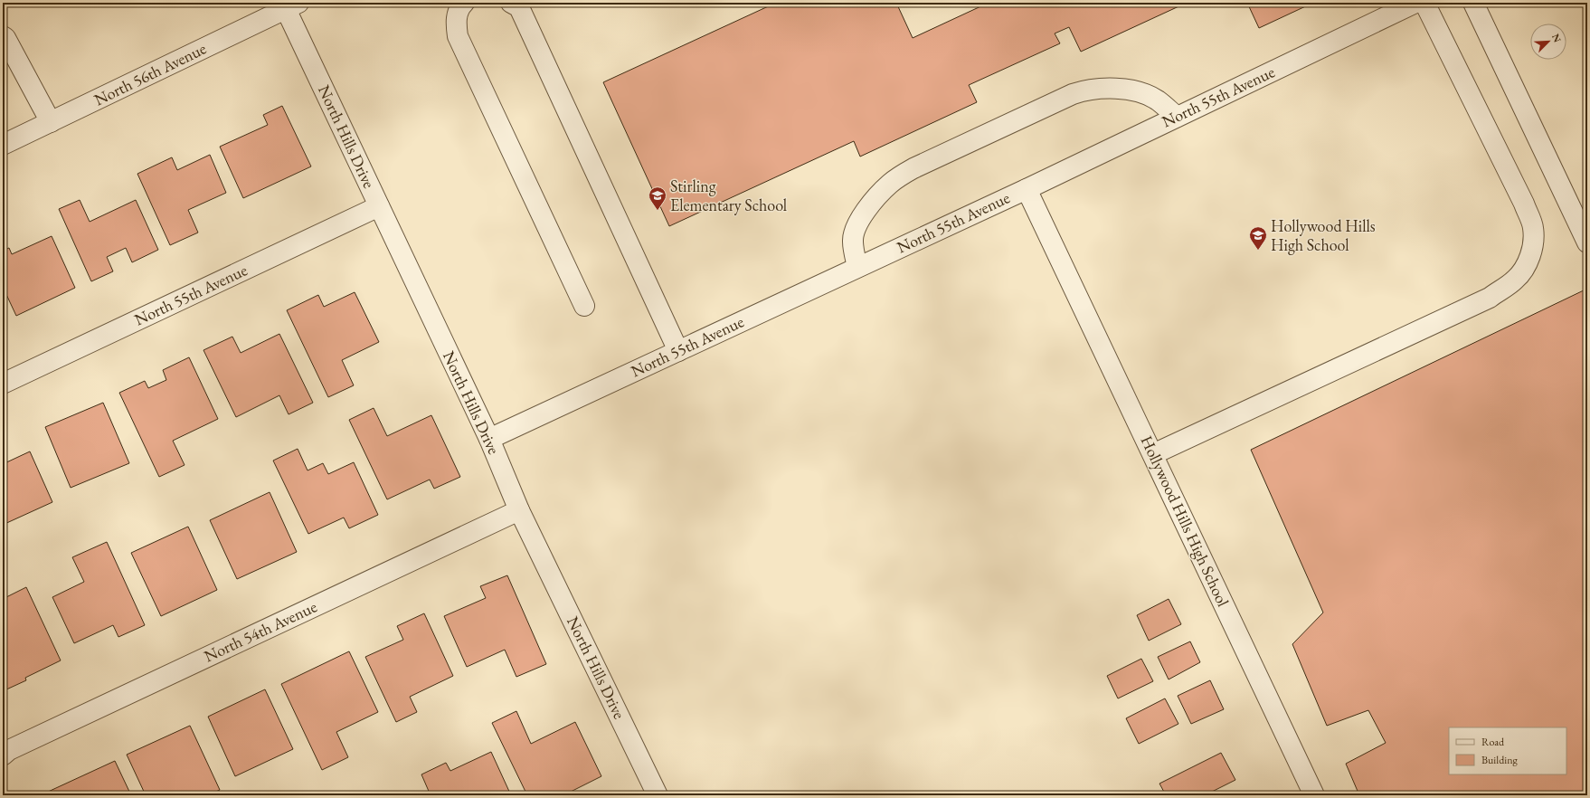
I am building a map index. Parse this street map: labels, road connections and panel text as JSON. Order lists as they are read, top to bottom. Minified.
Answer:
{"streets":{"street":["North 56th Avenue","North 55th Avenue","North Hills Drive","Hollywood Hills High School","North 54th Avenue"]},"crossings":[["North 56th Avenue","North Hills Drive"],["North 55th Avenue","North Hills Drive"],["North 55th Avenue","Hollywood Hills High School"],["North Hills Drive","North 54th Avenue"]],"places":{"school or university":["Stirling Elementary School","Hollywood Hills High School"]},"legend":["Road","Building"],"north":"top right"}
